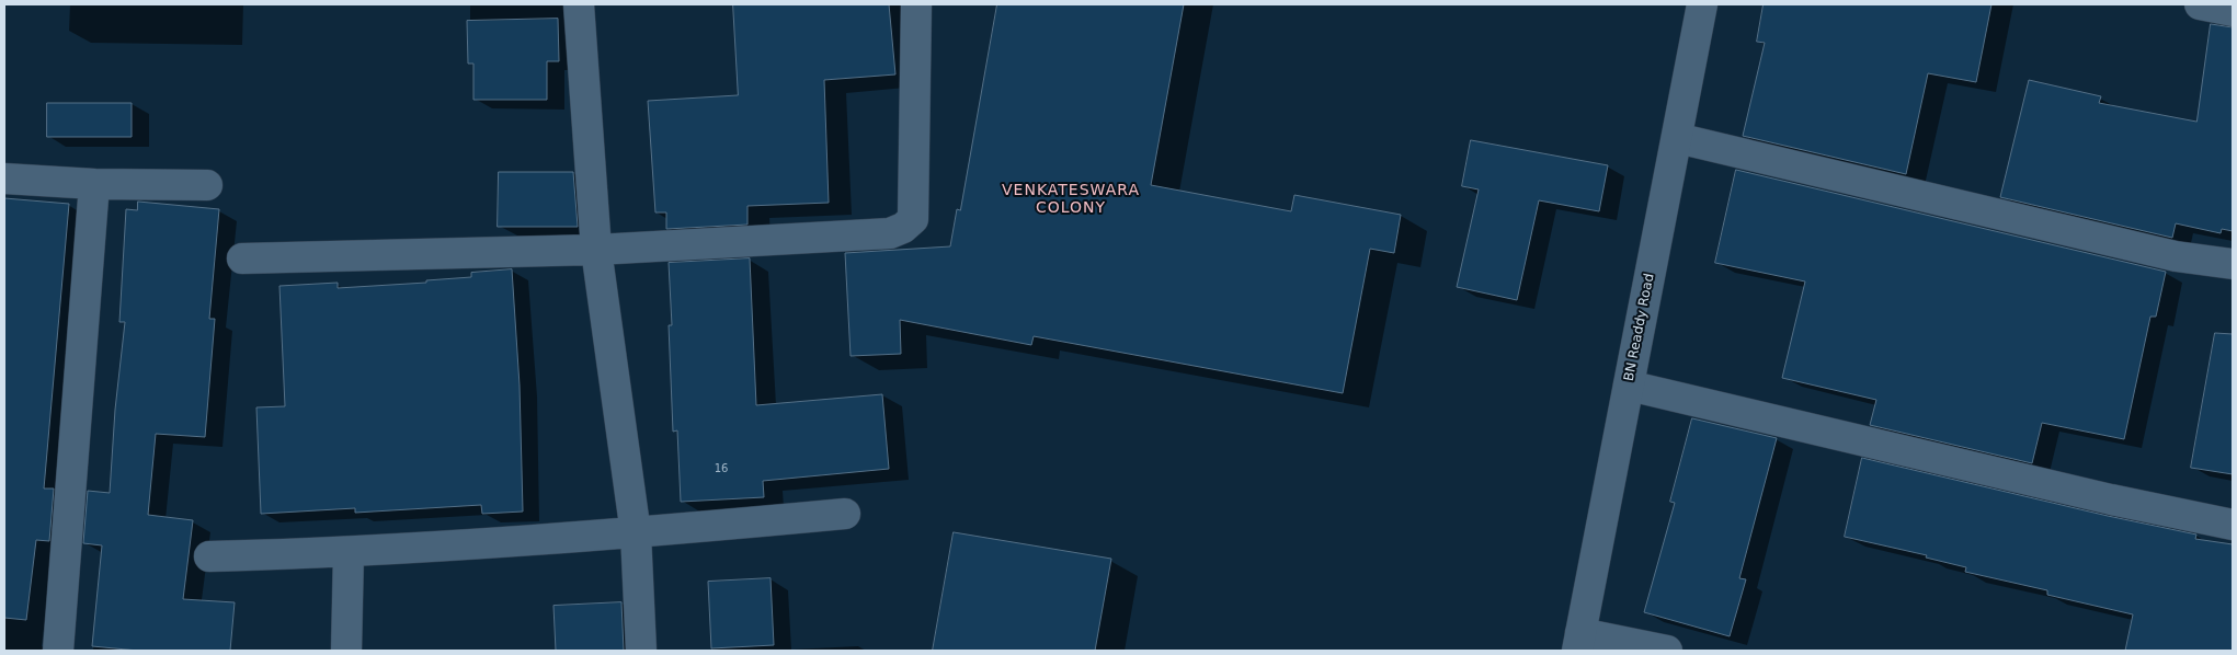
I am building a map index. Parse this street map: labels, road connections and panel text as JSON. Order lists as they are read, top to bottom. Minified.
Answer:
{"streets":{"street":["BN Readdy Road"]},"districts":["VENKATESWARA COLONY"],"house_numbers":["16"]}
